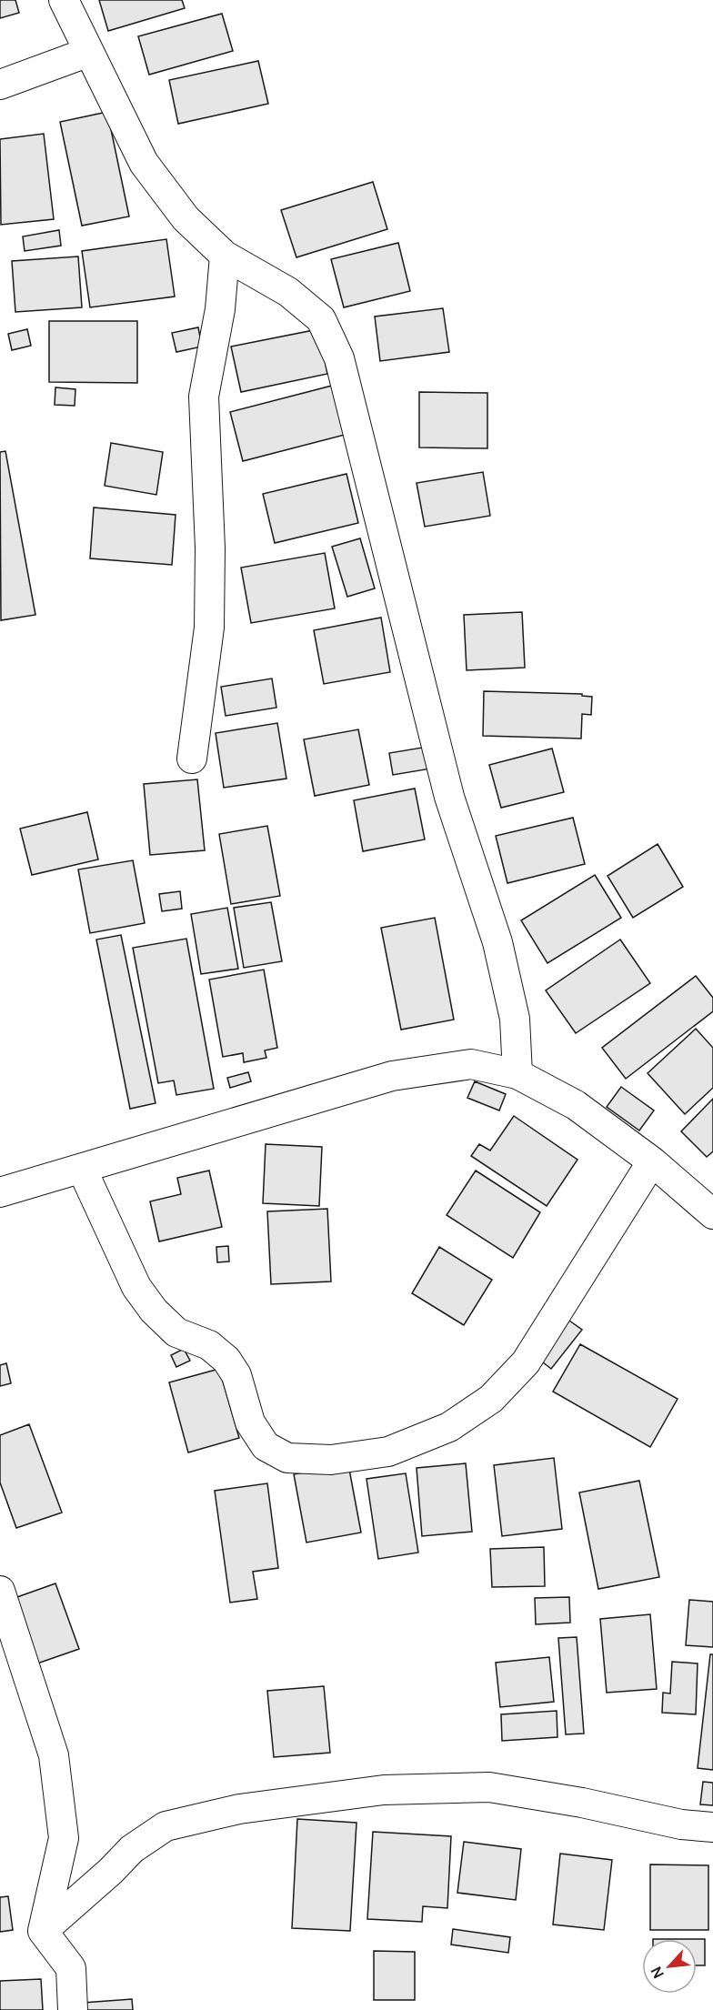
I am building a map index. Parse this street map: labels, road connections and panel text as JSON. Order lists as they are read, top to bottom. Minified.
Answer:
{"north":"bottom left"}
